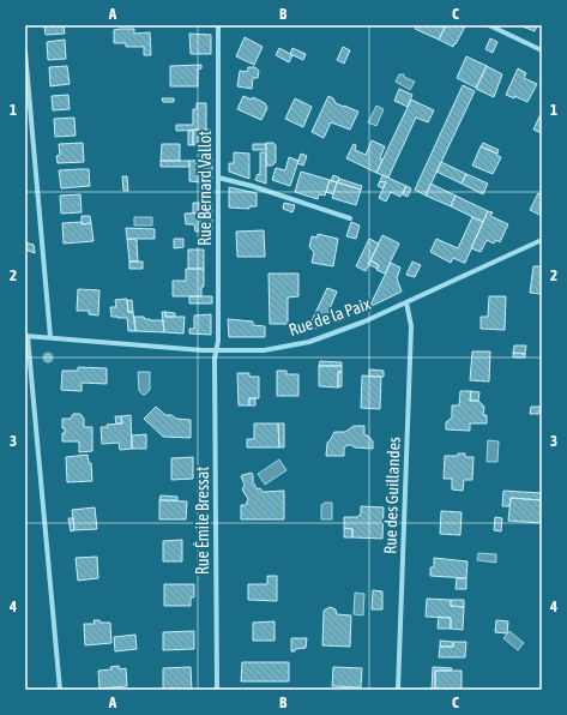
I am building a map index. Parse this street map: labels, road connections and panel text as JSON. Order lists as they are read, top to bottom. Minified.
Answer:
{"streets":{"street":["Rue Bernard Vallot","Rue de la Paix","Rue des Guillandes","Rue Émile Bressat"]},"crossings":[["Rue Bernard Vallot","Rue de la Paix"],["Rue Bernard Vallot","Rue Émile Bressat"],["Rue de la Paix","Rue des Guillandes"],["Rue de la Paix","Rue Émile Bressat"]],"grid":{"columns":["A","B","C"],"rows":["1","2","3","4"]}}
